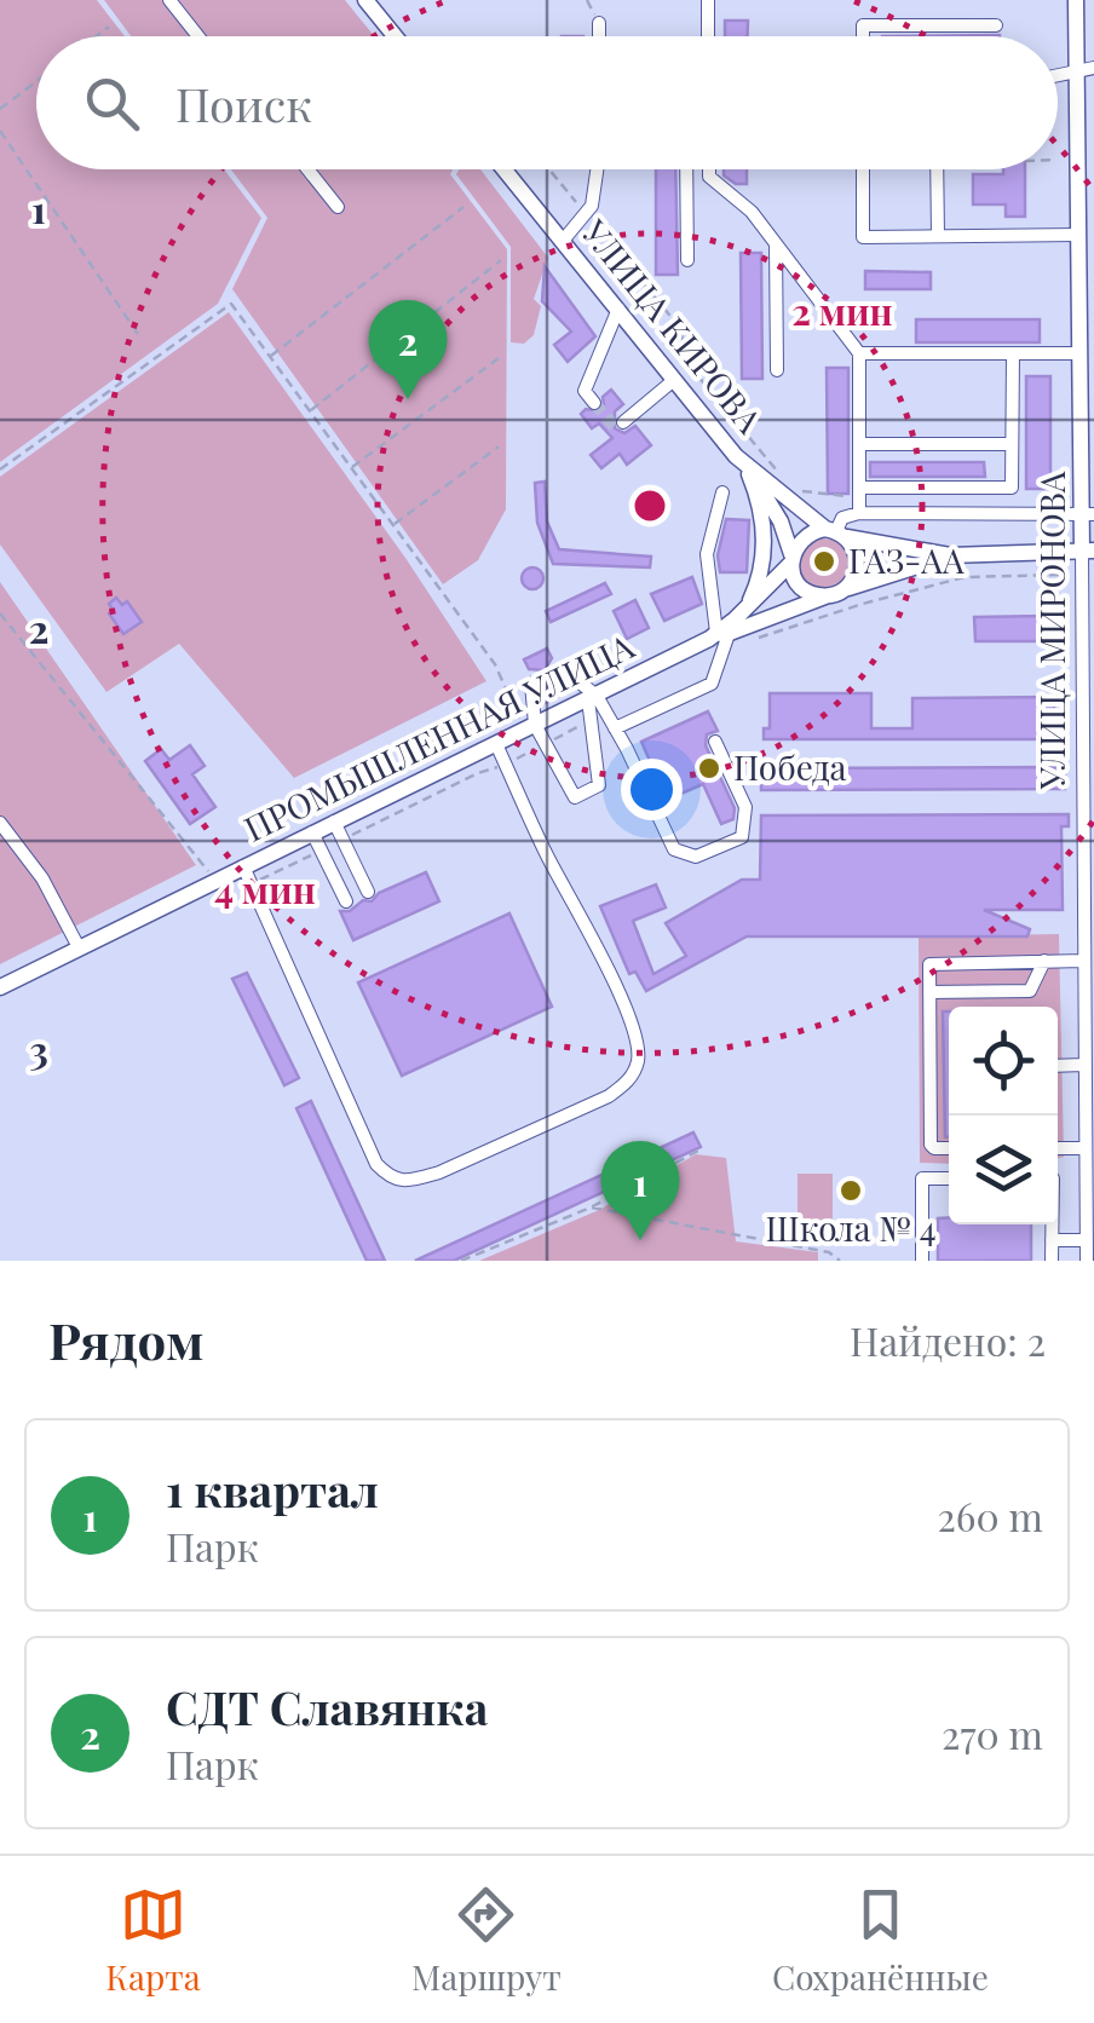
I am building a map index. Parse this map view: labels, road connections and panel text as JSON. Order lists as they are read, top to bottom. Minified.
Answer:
{"streets":{"main road":["УЛИЦА КИРОВА","УЛИЦА МИРОНОВА","ПРОМЫШЛЕННАЯ УЛИЦА"]},"crossings":[["УЛИЦА КИРОВА","УЛИЦА МИРОНОВА"]],"places":["ГАЗ-АА","Победа","Школа № 4"],"page":{"search":"Поиск","pins":["2","1"],"heading":["Рядом","Найдено: 2"],"list":[{"mark":"1","name":"1 квартал","note":"Парк","value":"260 m"},{"mark":"2","name":"СДТ Славянка","note":"Парк","value":"270 m"}],"nav":["Карта","Маршрут","Сохранённые"]},"grid":{"rows":["1","2","3"]},"rings":["2 мин","4 мин"]}
